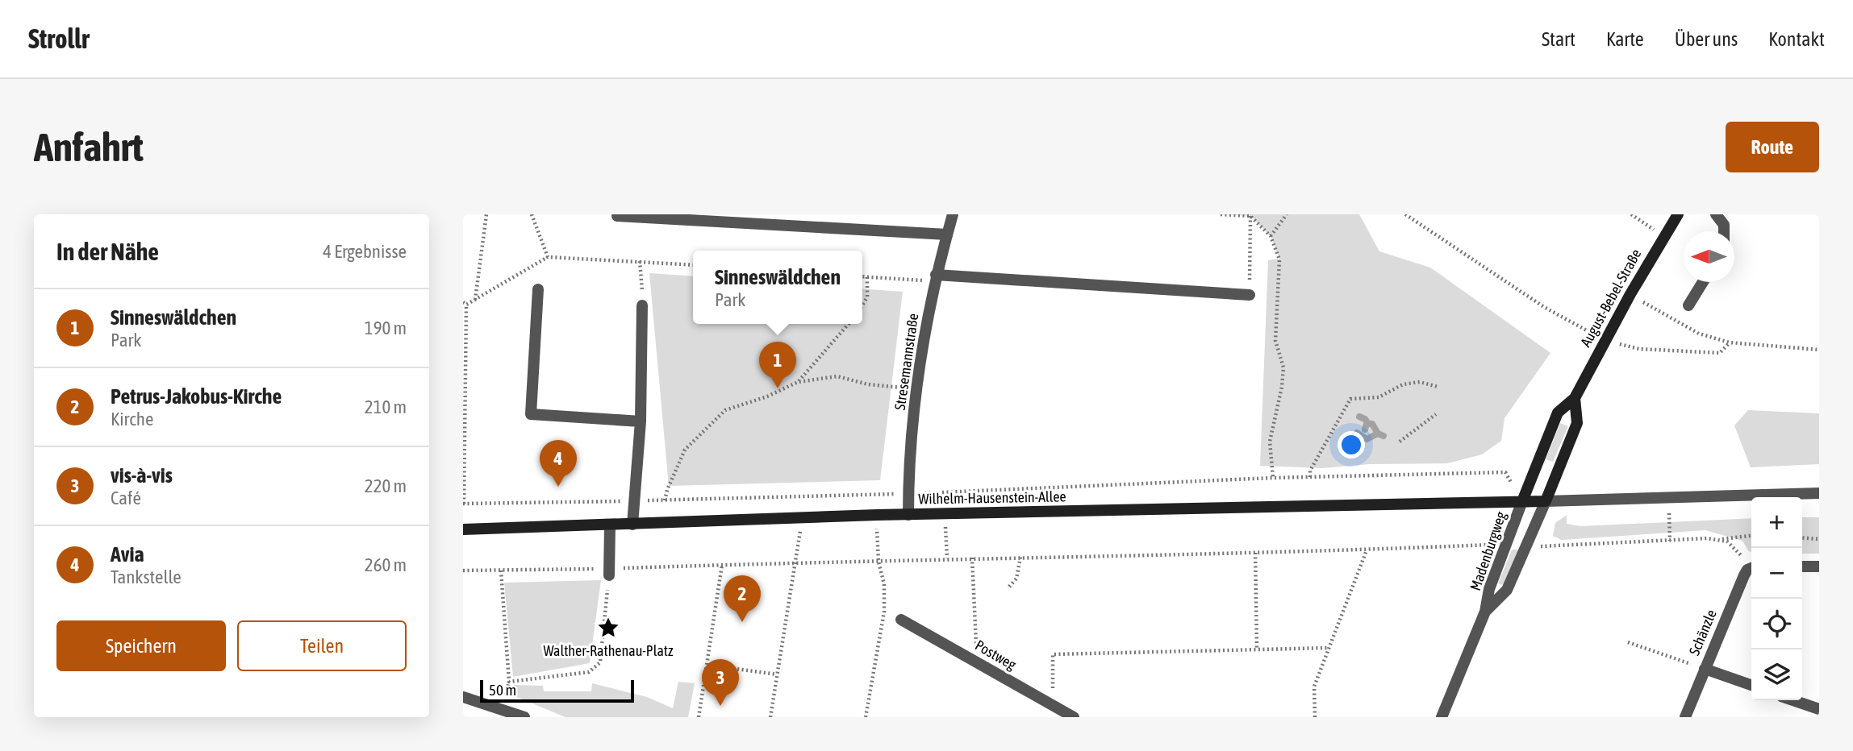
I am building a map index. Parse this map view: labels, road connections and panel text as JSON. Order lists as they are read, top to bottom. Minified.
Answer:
{"streets":{"street":["August-Bebel-Straße","Stresemannstraße","Wilhelm-Hausenstein-Allee","Madenburgweg","Schänzle","Postweg"]},"crossings":[["August-Bebel-Straße","Wilhelm-Hausenstein-Allee"],["August-Bebel-Straße","Madenburgweg"],["Stresemannstraße","Wilhelm-Hausenstein-Allee"],["Wilhelm-Hausenstein-Allee","Madenburgweg"]],"places":{"place":["Walther-Rathenau-Platz"]},"scale_bar":"50 m","north":"left","page":{"header":"Strollr","nav":["Start","Karte","Über uns","Kontakt"],"buttons":["Route",["Speichern","Teilen"]],"title":"Anfahrt","heading":["In der Nähe","4 Ergebnisse"],"popup":["Sinneswäldchen","Park"],"list":[{"mark":"1","name":"Sinneswäldchen","note":"Park","value":"190 m"},{"mark":"2","name":"Petrus-Jakobus-Kirche","note":"Kirche","value":"210 m"},{"mark":"3","name":"vis-à-vis","note":"Café","value":"220 m"},{"mark":"4","name":"Avia","note":"Tankstelle","value":"260 m"}],"pins":["1","4","2","3"],"map_buttons":["+","−"],"scale":"50 m"}}
